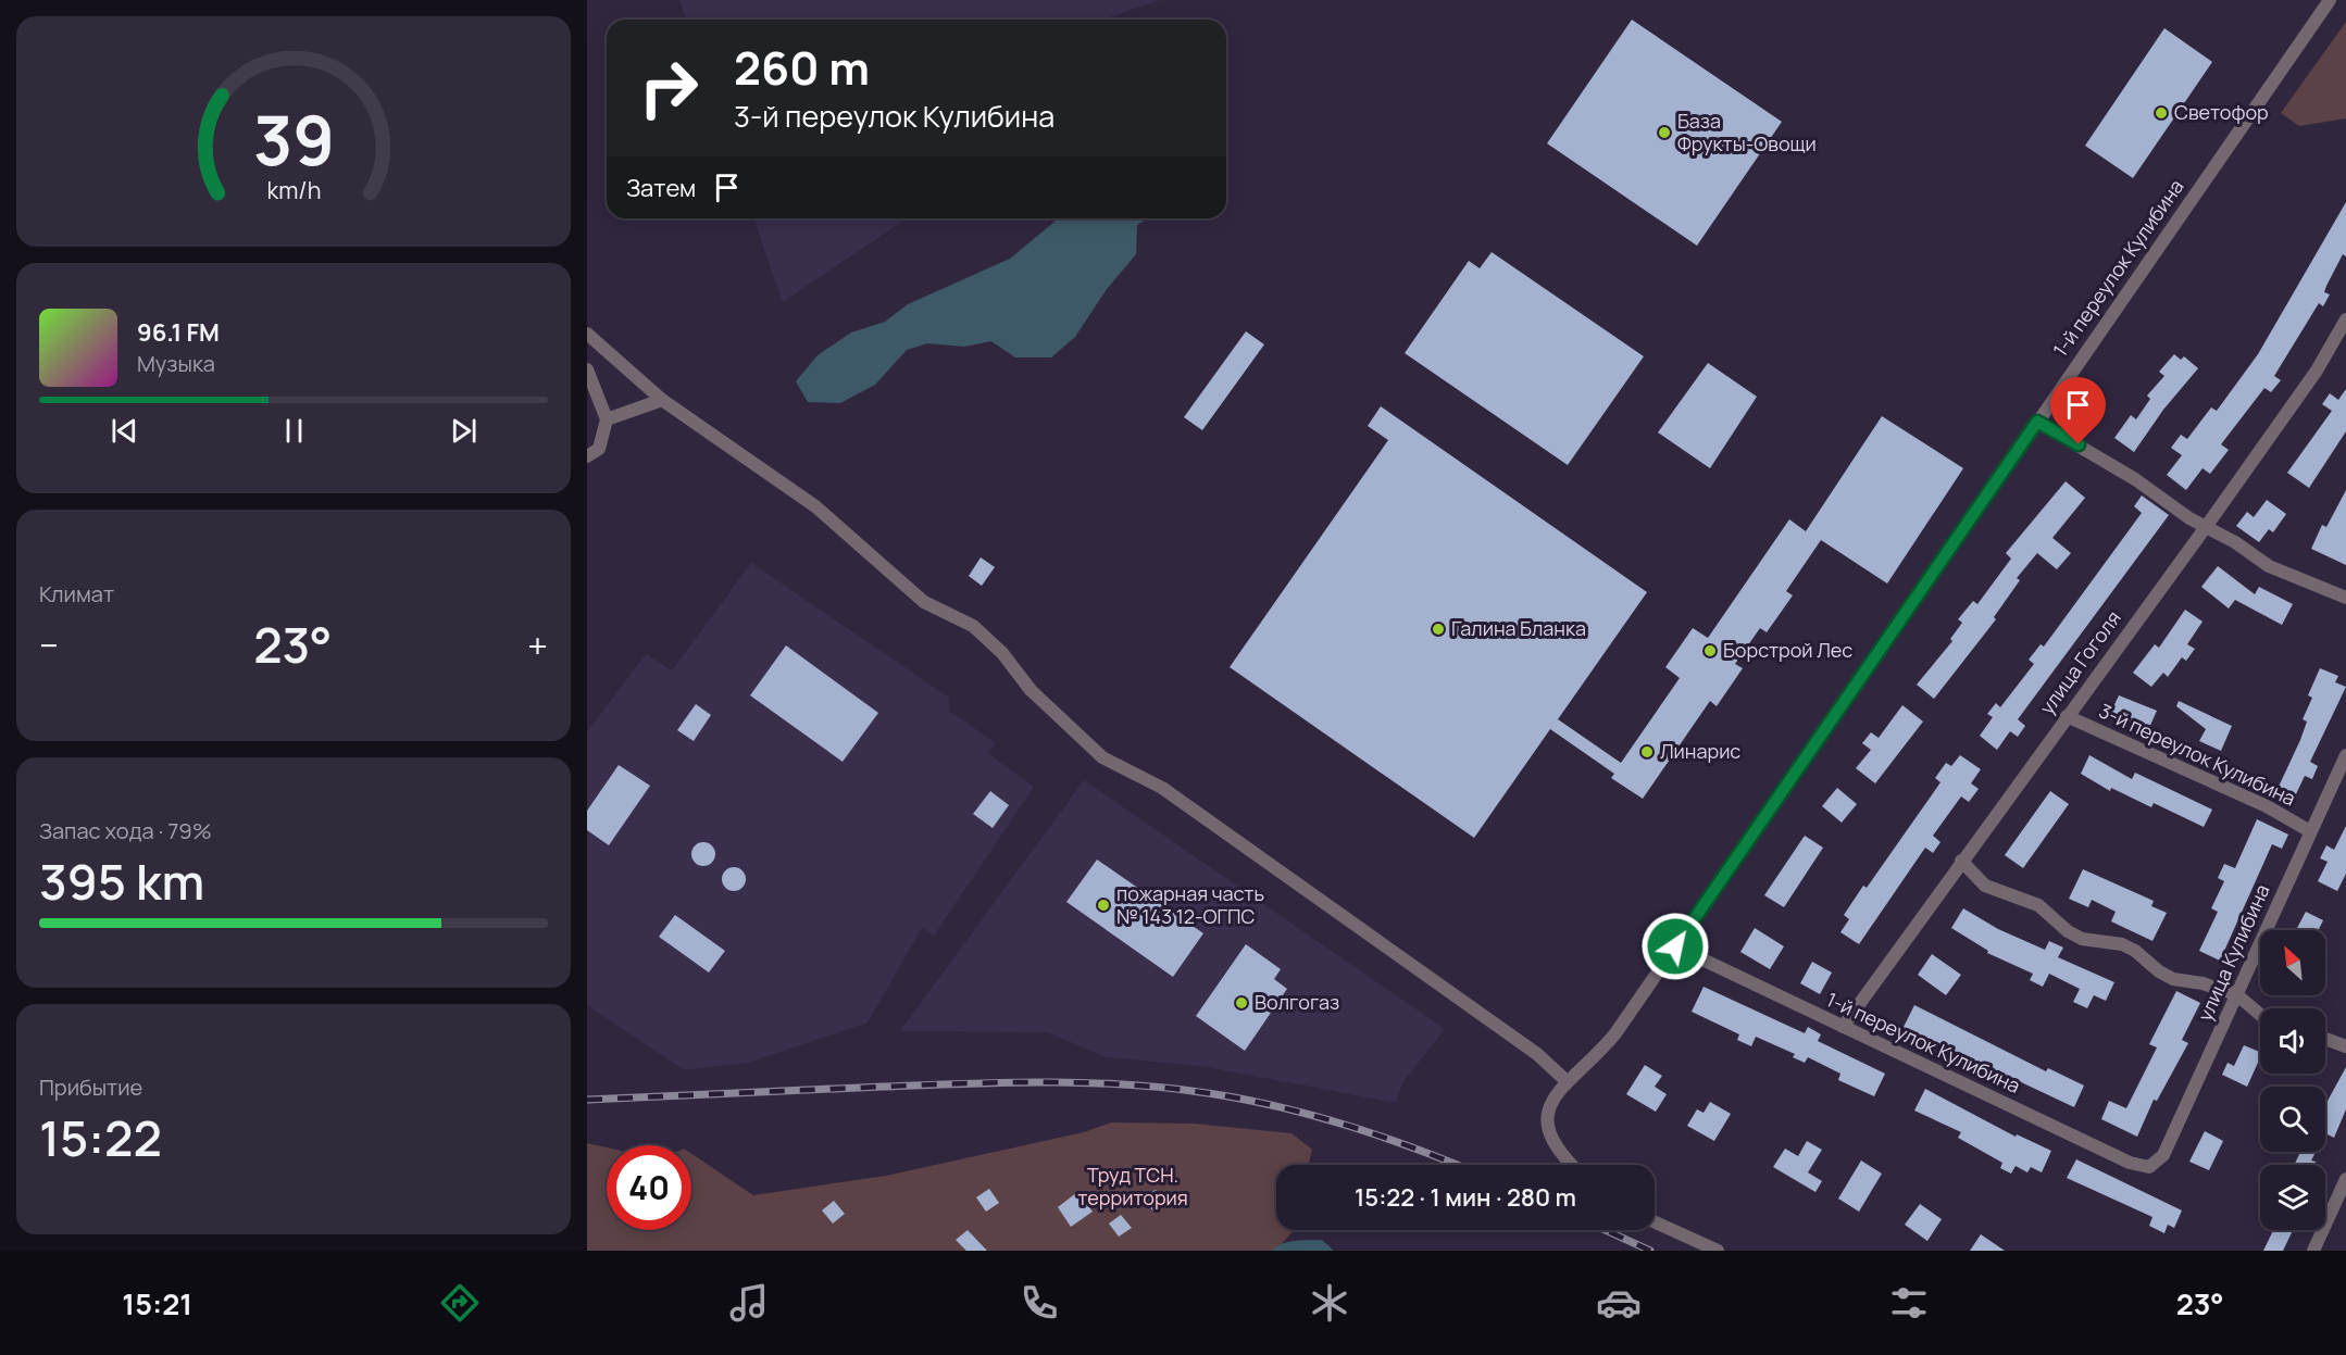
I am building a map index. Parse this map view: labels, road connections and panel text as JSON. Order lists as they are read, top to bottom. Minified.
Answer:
{"streets":{"street":["1-й переулок Кулибина","улица Гоголя","3-й переулок Кулибина","улица Кулибина"]},"crossings":[["1-й переулок Кулибина","улица Гоголя"],["1-й переулок Кулибина","улица Кулибина"],["улица Гоголя","3-й переулок Кулибина"],["3-й переулок Кулибина","улица Кулибина"]],"parks":["Труд ТСН. территория"],"places":["Светофор","База Фрукты-Овощи","Галина Бланка","Борстрой Лес","Линарис","пожарная часть № 143 12-ОГПС","Волгогаз"],"north":"top left","page":{"turn":["260 m","3-й переулок Кулибина"],"then":"Затем","song":["96.1 FM","Музыка"],"tile":["Климат",["Запас хода · 79%","395 km"],["Прибытие","15:22"]],"heat":["−","23°","+"],"limit":"40","trip":"15:22 · 1 мин · 280 m","tabs":["15:21","23°"],"gauge":["39","km/h"]}}
